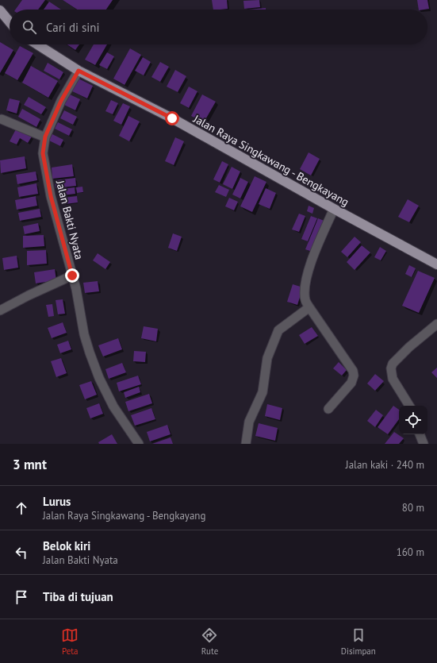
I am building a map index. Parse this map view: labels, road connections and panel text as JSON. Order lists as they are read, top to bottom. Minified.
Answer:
{"streets":{"main road":["Jalan Raya Singkawang - Bengkayang"],"street":["Jalan Bakti Nyata"]},"crossings":[["Jalan Raya Singkawang - Bengkayang","Jalan Bakti Nyata"]],"page":{"search":"Cari di sini","heading":["3 mnt","Jalan kaki · 240 m"],"list":[["Lurus","Jalan Raya Singkawang - Bengkayang","80 m"],["Belok kiri","Jalan Bakti Nyata","160 m"],"Tiba di tujuan"],"nav":["Peta","Rute","Disimpan"]}}
